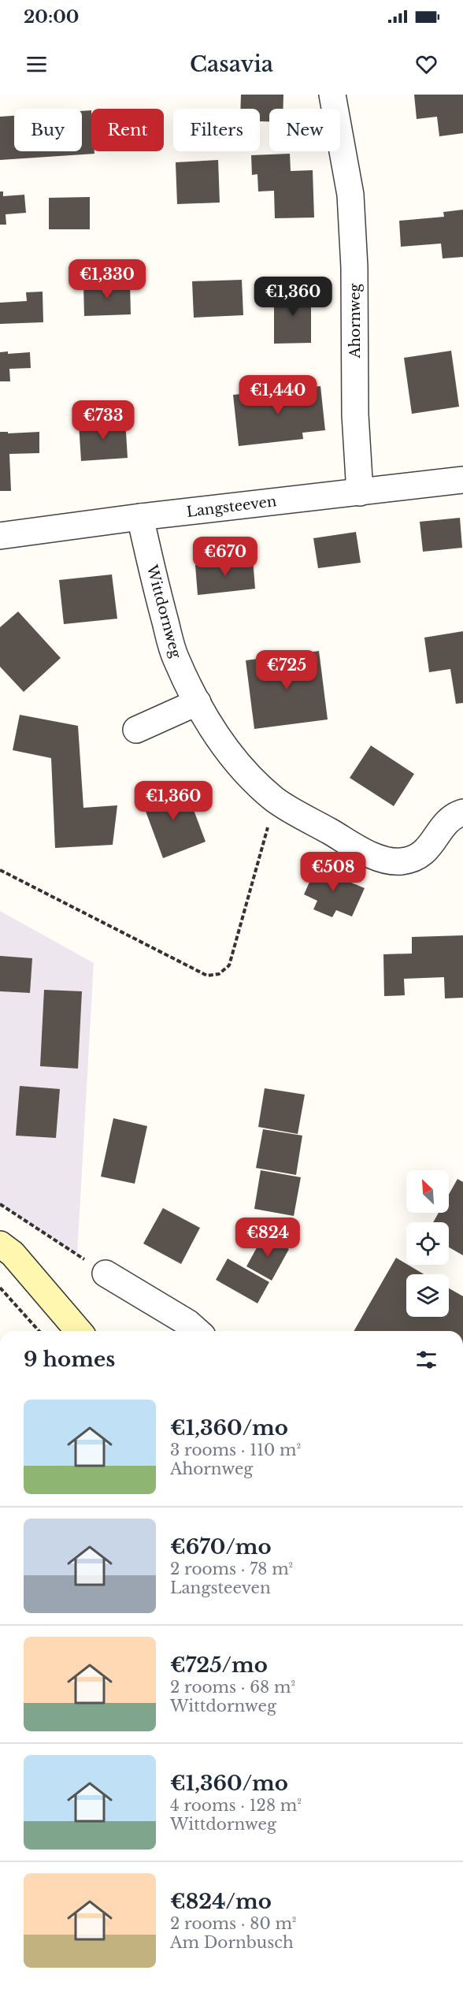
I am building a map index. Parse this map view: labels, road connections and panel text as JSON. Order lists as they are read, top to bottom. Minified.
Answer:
{"streets":{"street":["Ahornweg","Langsteeven","Wittdornweg"]},"crossings":[["Ahornweg","Langsteeven"],["Langsteeven","Wittdornweg"]],"north":"top left","page":{"status":"20:00","header":"Casavia","chip":["Buy","Rent","Filters","New"],"price":["€1,330","€1,360","€1,440","€733","€670","€725","€1,360","€508","€824"],"heading":"9 homes","list":[{"name":"€1,360/mo","note":"3 rooms · 110 m² · Ahornweg"},{"name":"€670/mo","note":"2 rooms · 78 m² · Langsteeven"},{"name":"€725/mo","note":"2 rooms · 68 m² · Wittdornweg"},{"name":"€1,360/mo","note":"4 rooms · 128 m² · Wittdornweg"},{"name":"€824/mo","note":"2 rooms · 80 m² · Am Dornbusch"}]}}
